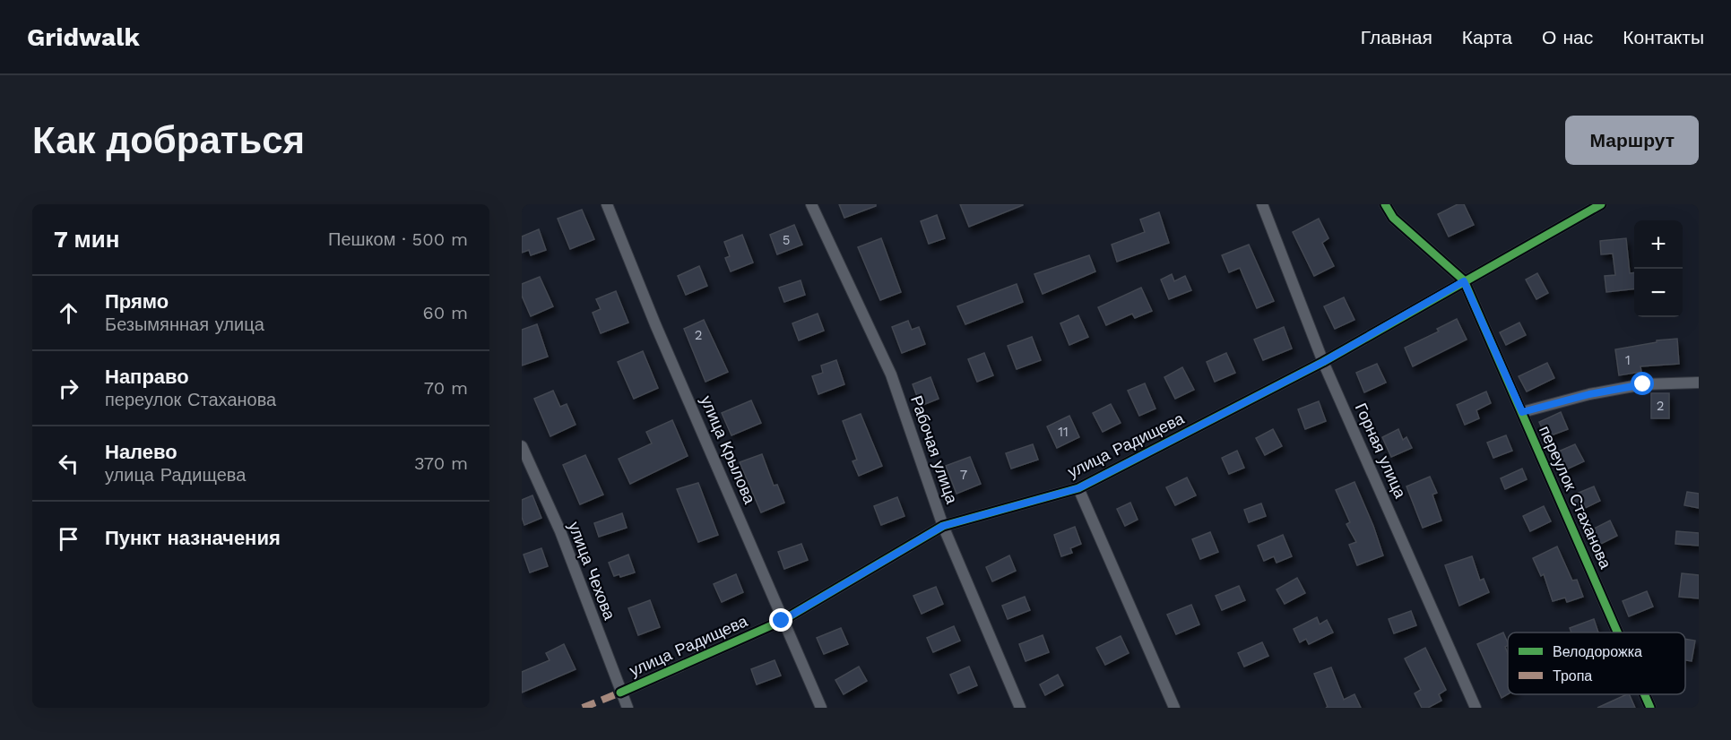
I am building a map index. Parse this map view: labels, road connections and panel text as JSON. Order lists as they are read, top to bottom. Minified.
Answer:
{"streets":{"street":["улица Радищева","улица Крылова","Рабочая улица","Горная улица","переулок Стаханова","улица Чехова"]},"crossings":[["улица Радищева","улица Крылова"],["улица Радищева","Рабочая улица"],["улица Радищева","Горная улица"],["улица Радищева","переулок Стаханова"],["улица Радищева","улица Чехова"]],"house_numbers":["5","2","1","2","11","7"],"legend":["Велодорожка","Тропа"],"page":{"header":"Gridwalk","nav":["Главная","Карта","О нас","Контакты"],"buttons":"Маршрут","title":"Как добраться","heading":["7 мин","Пешком · 500 m"],"map_buttons":["+","−"],"list":[["Прямо","Безымянная улица","60 m"],["Направо","переулок Стаханова","70 m"],["Налево","улица Радищева","370 m"],"Пункт назначения"]}}
